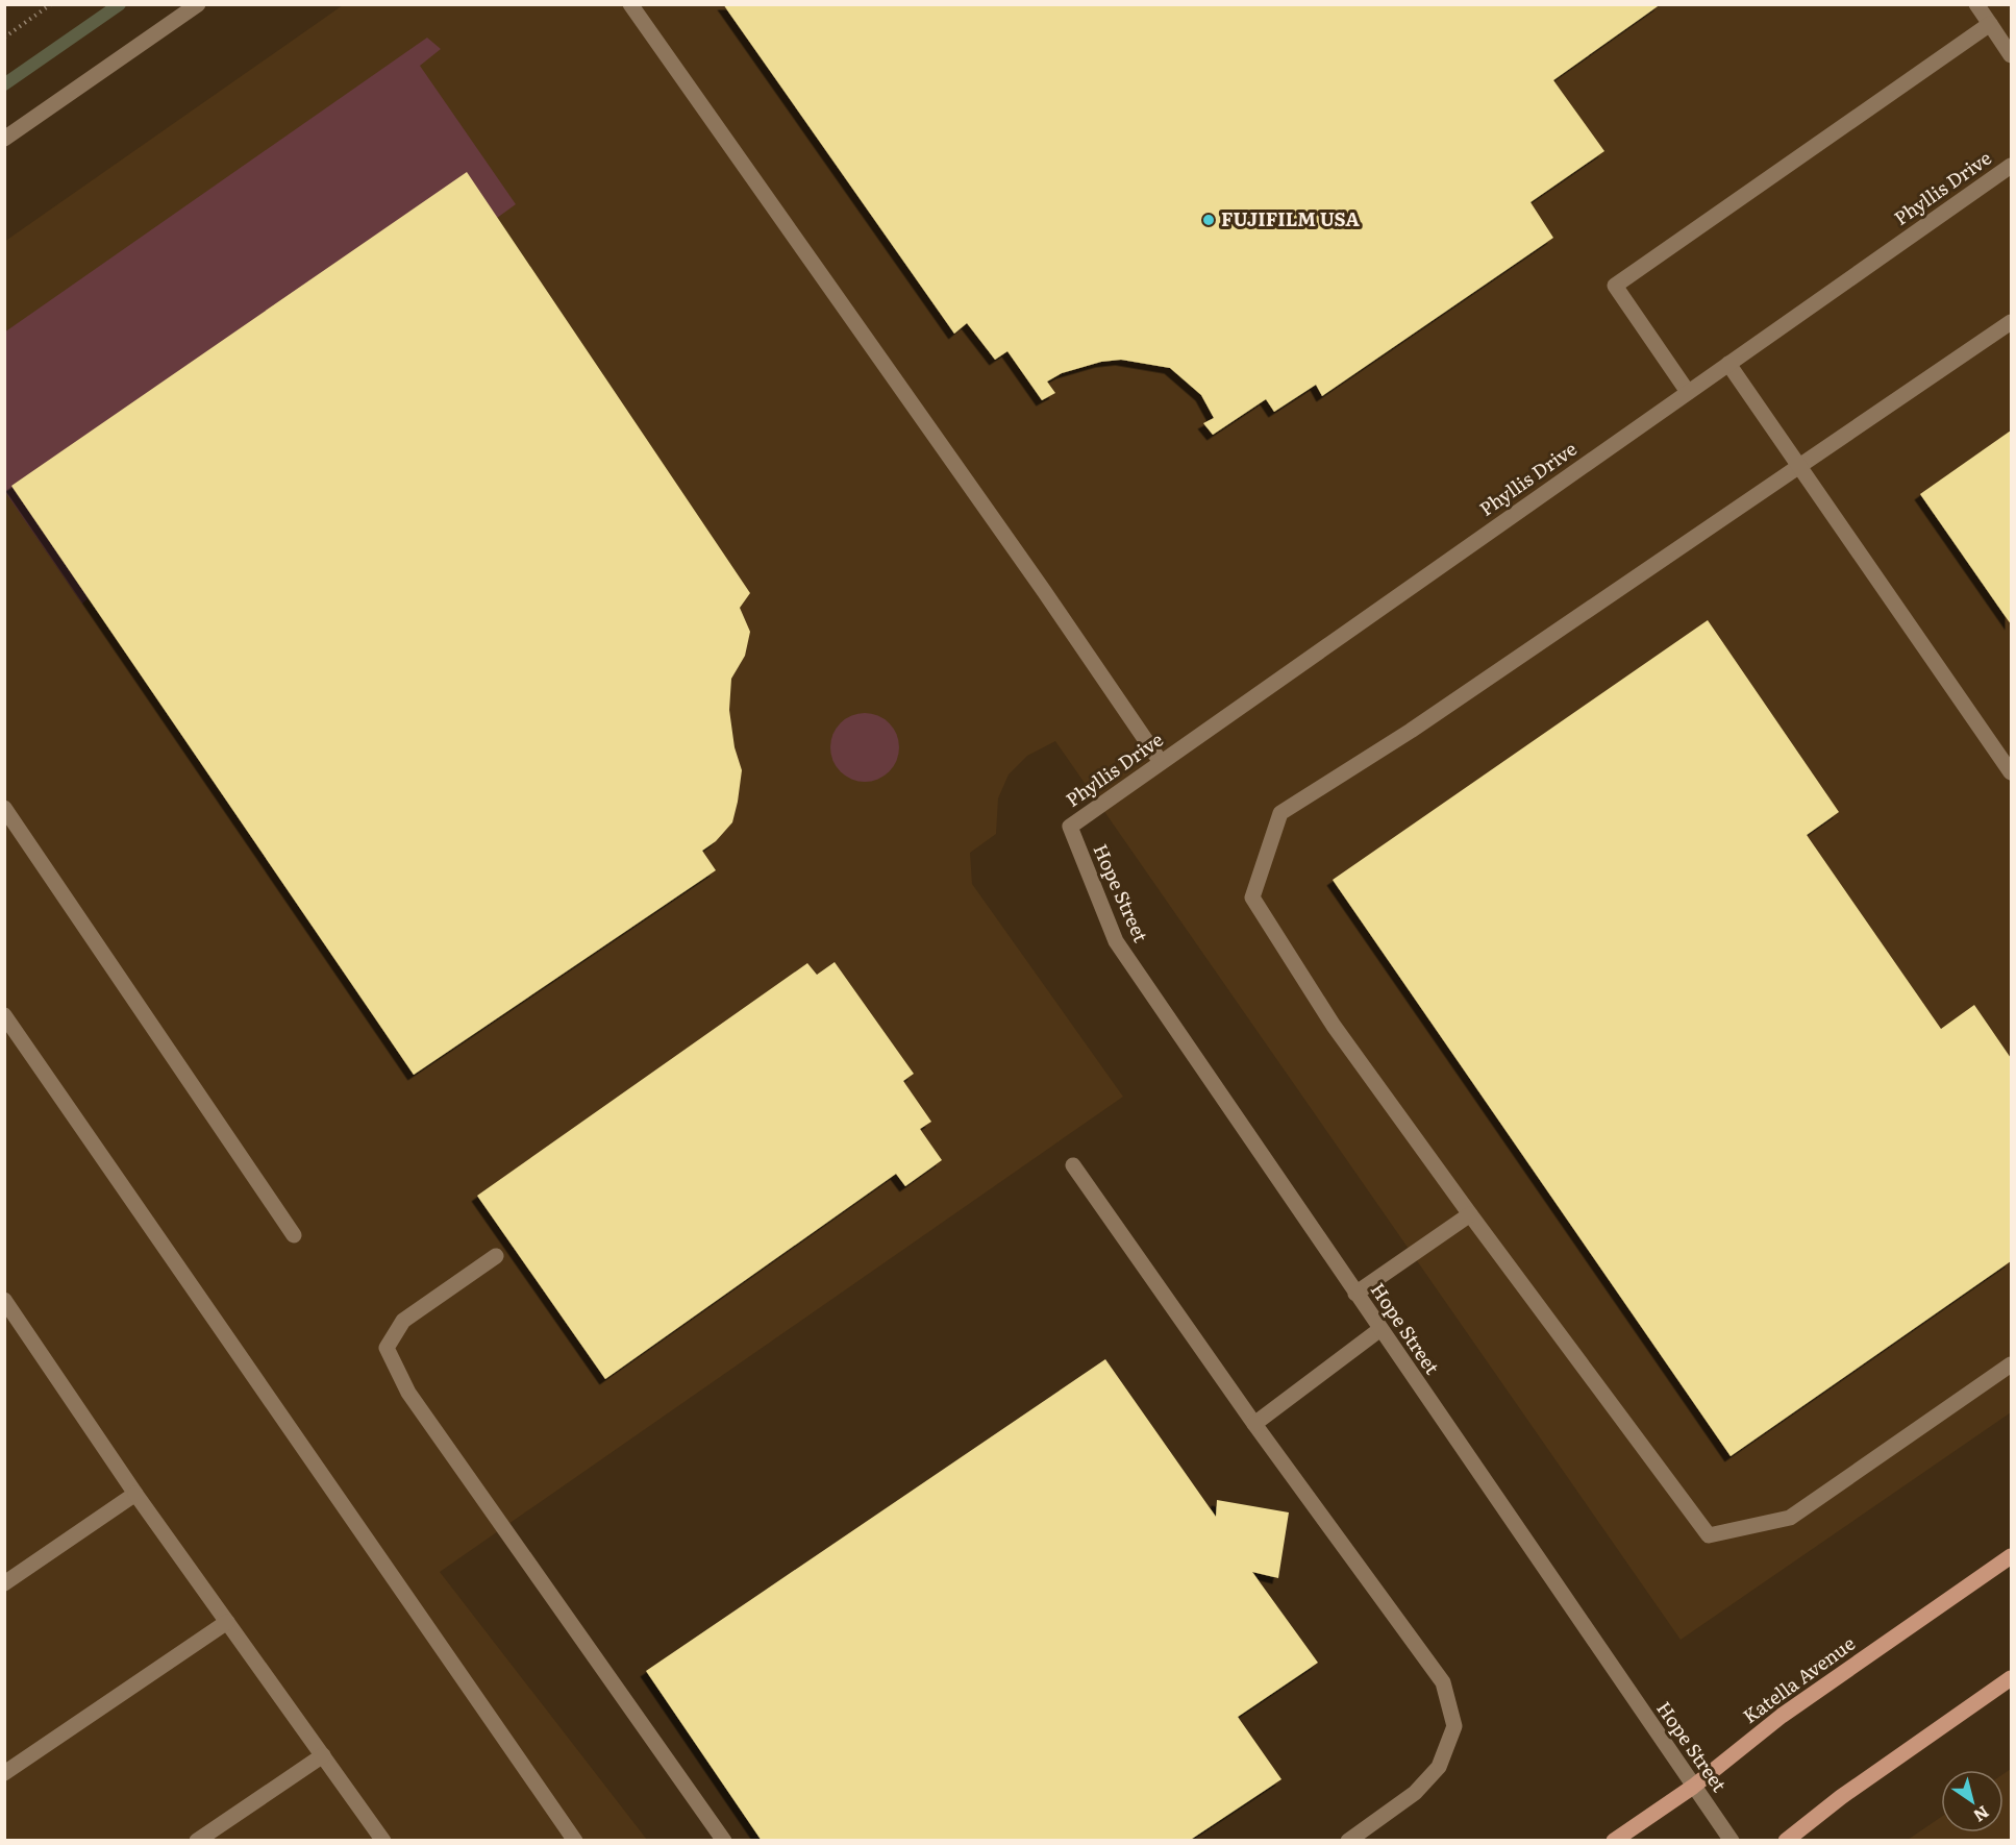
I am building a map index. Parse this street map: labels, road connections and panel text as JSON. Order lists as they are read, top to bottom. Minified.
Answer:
{"streets":{"main road":["Katella Avenue"],"street":["Phyllis Drive","Hope Street"]},"crossings":[["Phyllis Drive","Hope Street"],["Hope Street","Katella Avenue"]],"places":["FUJIFILM USA"],"north":"bottom right"}
